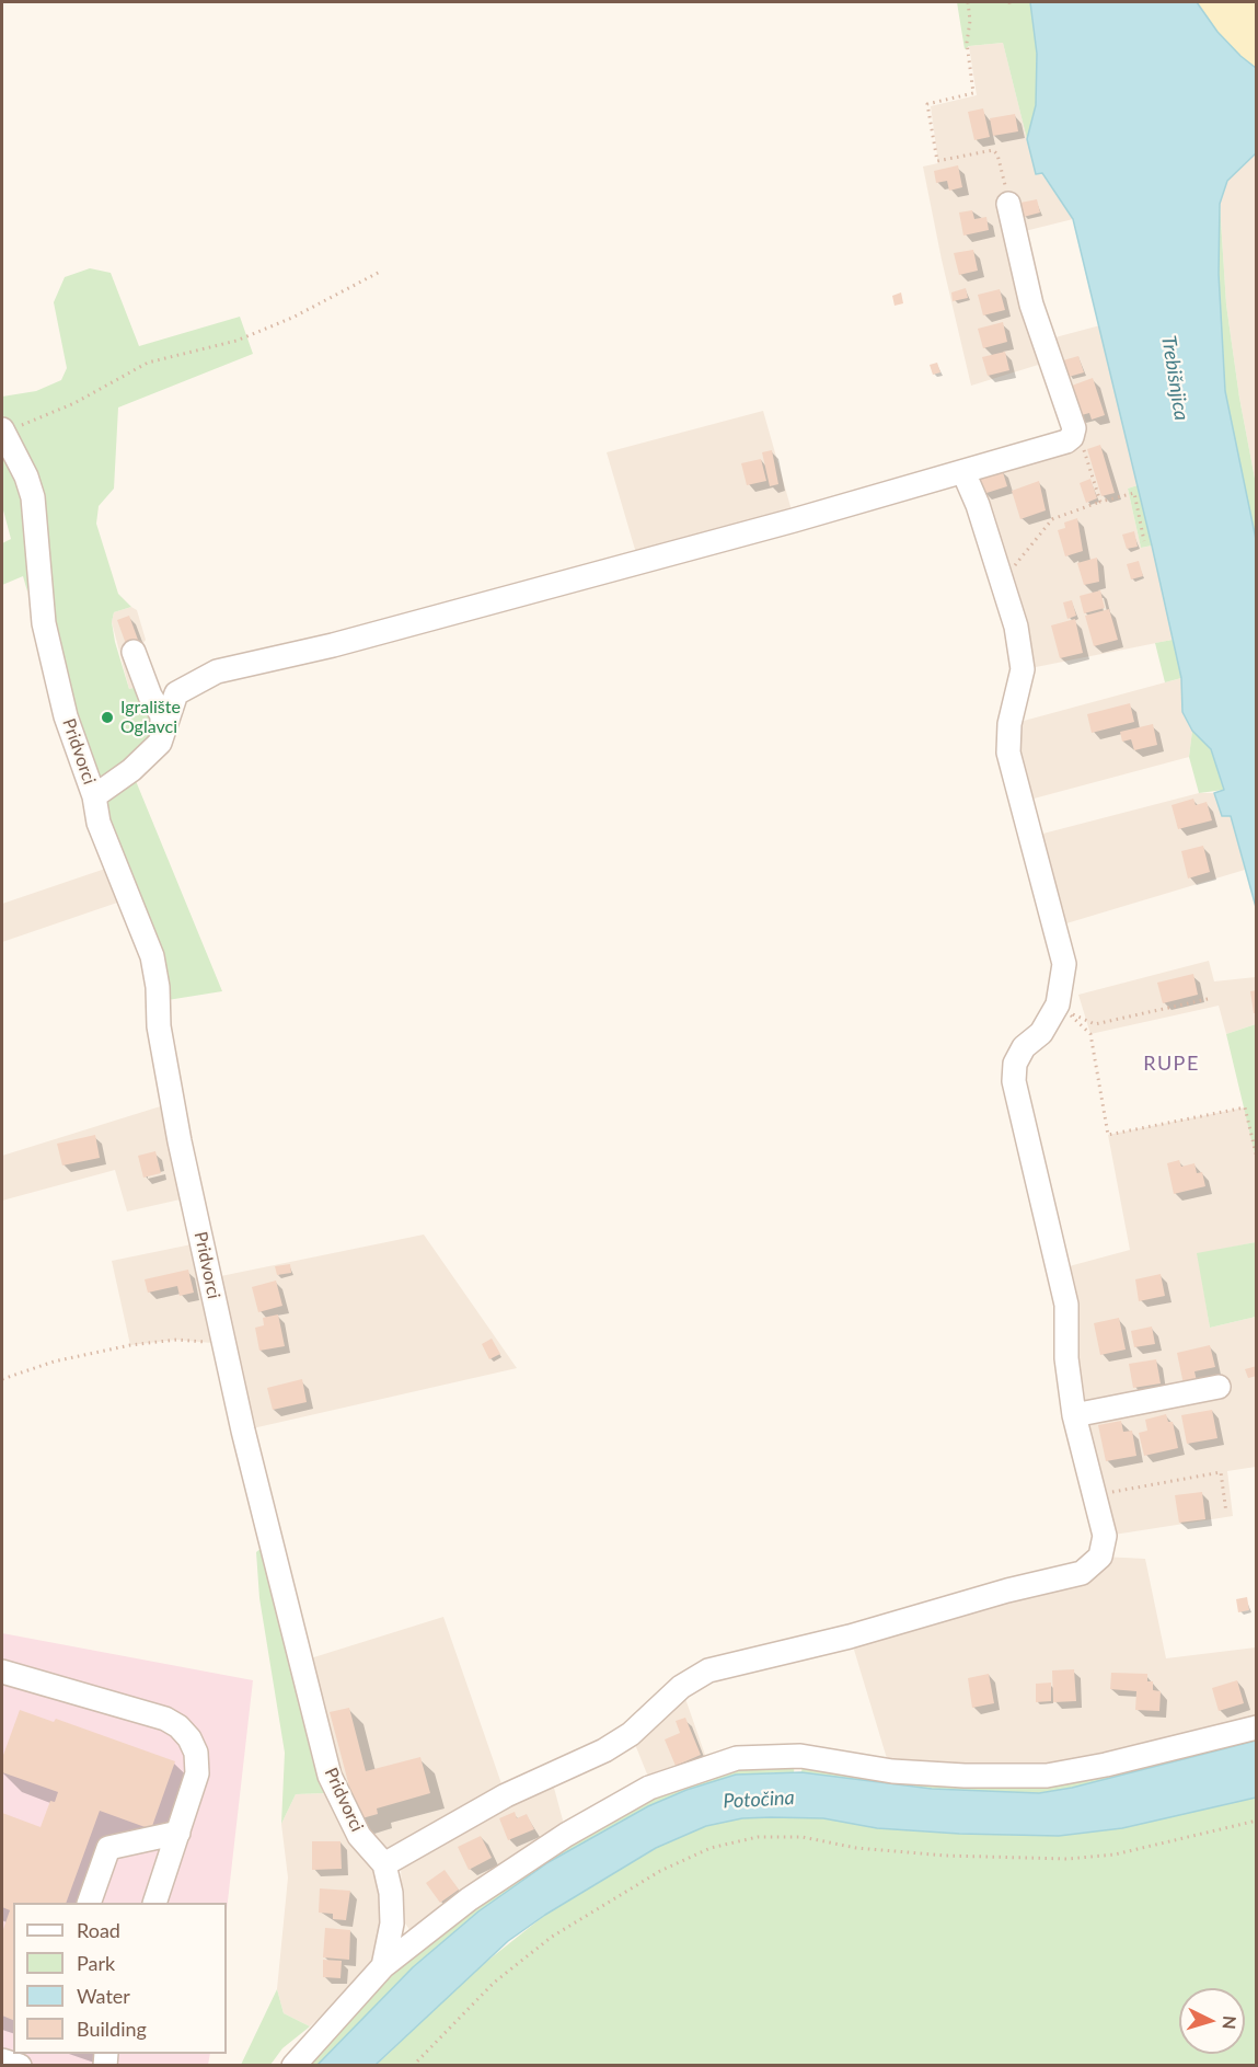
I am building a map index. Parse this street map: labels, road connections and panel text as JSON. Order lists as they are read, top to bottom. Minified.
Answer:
{"streets":{"street":["Pridvorci"]},"districts":["RUPE"],"water":["Trebišnjica","Potočina"],"places":["Igralište Oglavci"],"legend":["Road","Park","Water","Building"],"north":"right"}
